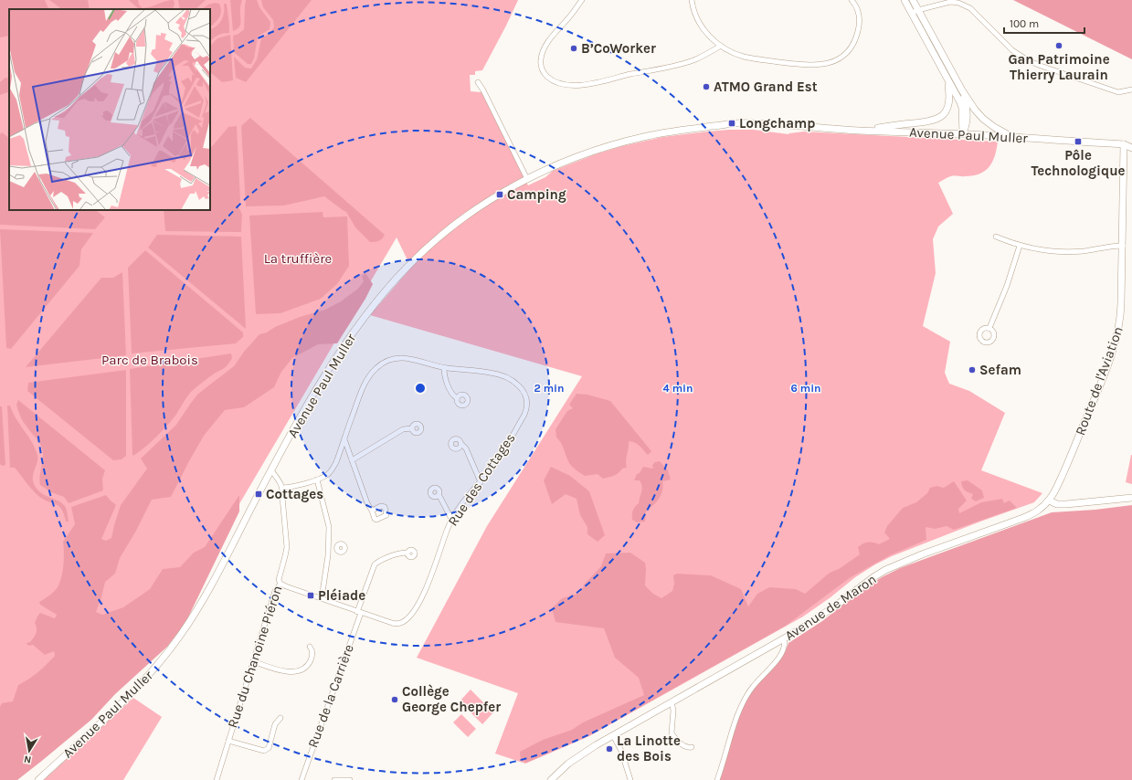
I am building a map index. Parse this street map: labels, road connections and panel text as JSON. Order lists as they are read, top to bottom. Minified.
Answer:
{"streets":{"street":["Avenue Paul Muller","Route de l'Aviation","Rue des Cottages","Avenue de Maron","Rue du Chanoine Piéron","Rue de la Carrière"]},"crossings":[["Avenue Paul Muller","Route de l'Aviation"],["Avenue Paul Muller","Rue du Chanoine Piéron"],["Route de l'Aviation","Avenue de Maron"],["Rue des Cottages","Rue du Chanoine Piéron"],["Rue des Cottages","Rue de la Carrière"]],"parks":["La truffière","Parc de Brabois"],"places":{"other":["Gan Patrimoine Thierry Laurain","B’CoWorker","ATMO Grand Est","Sefam","Collège George Chepfer","La Linotte des Bois"],"transit":["Longchamp","Pôle Technologique","Camping","Cottages","Pléiade"]},"scale_bar":"100 m","north":"bottom","rings":["2 min","4 min","6 min"]}
